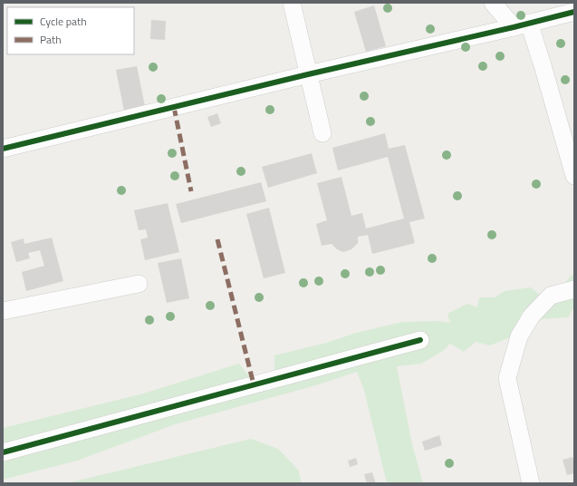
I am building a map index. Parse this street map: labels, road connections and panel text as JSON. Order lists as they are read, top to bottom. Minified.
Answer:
{"legend":["Cycle path","Path"]}
